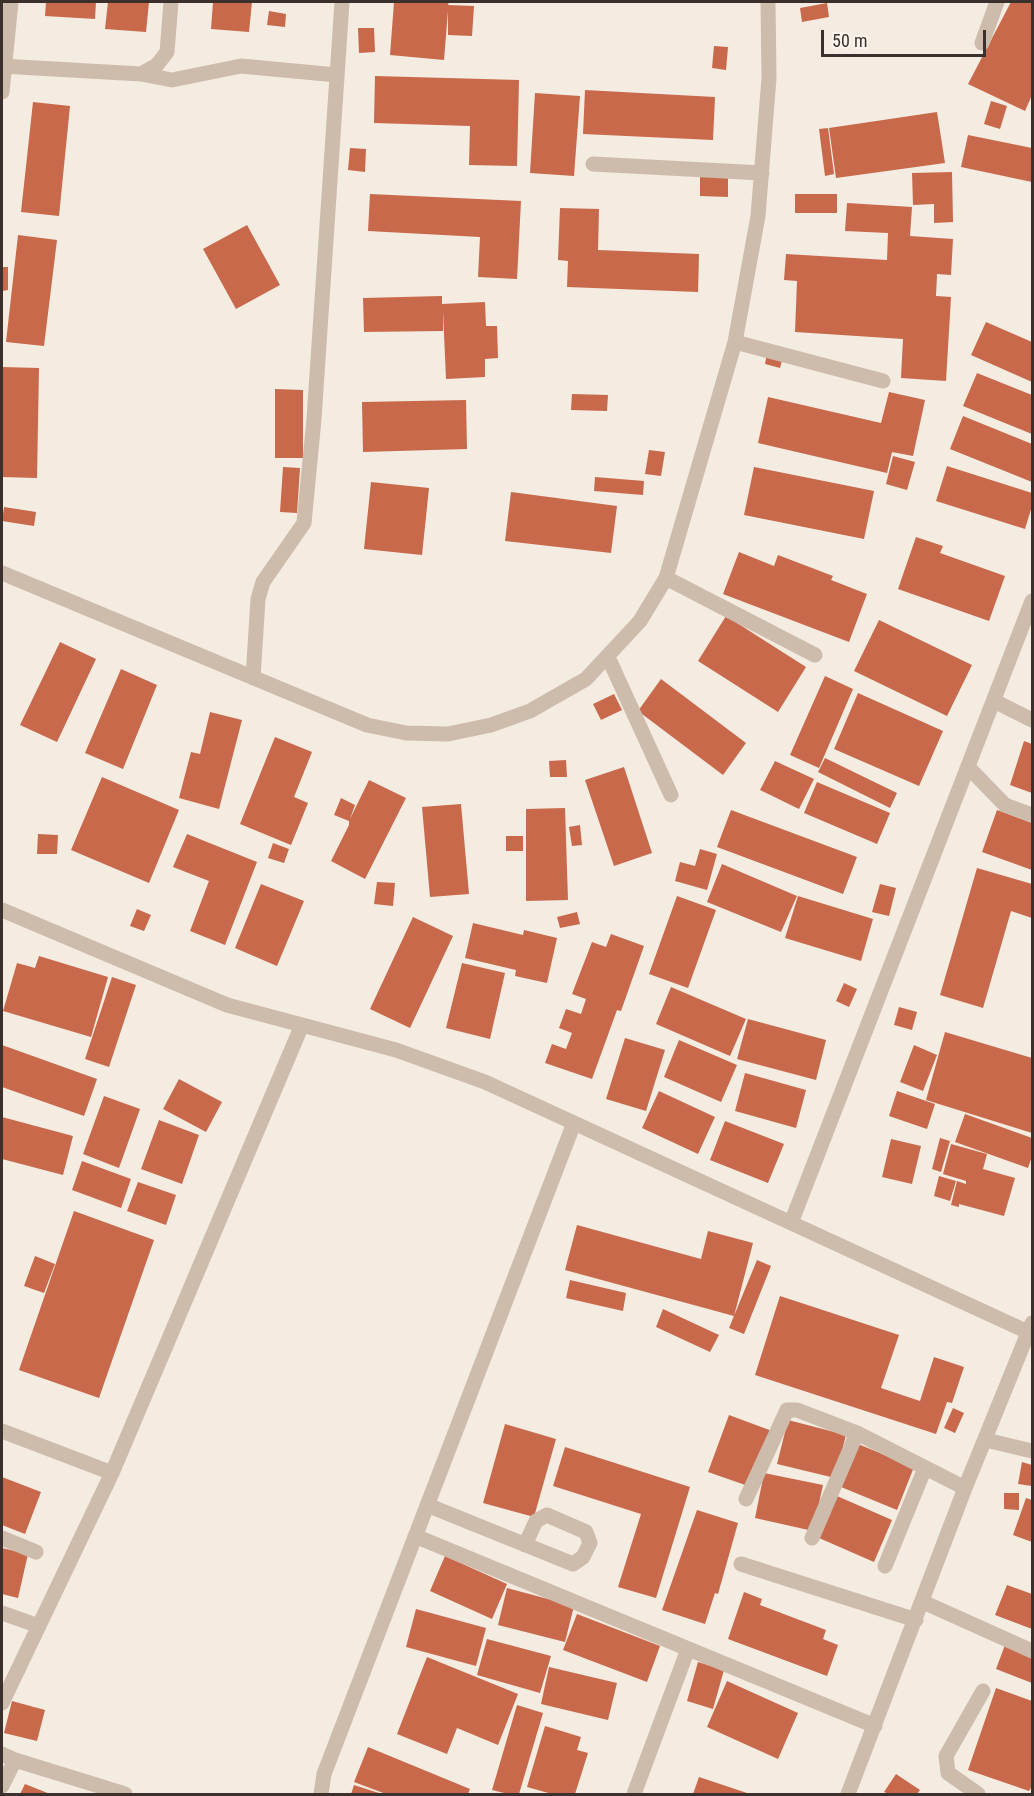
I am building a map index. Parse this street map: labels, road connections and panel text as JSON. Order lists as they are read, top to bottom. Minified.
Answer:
{"scale_bar":"50 m"}
